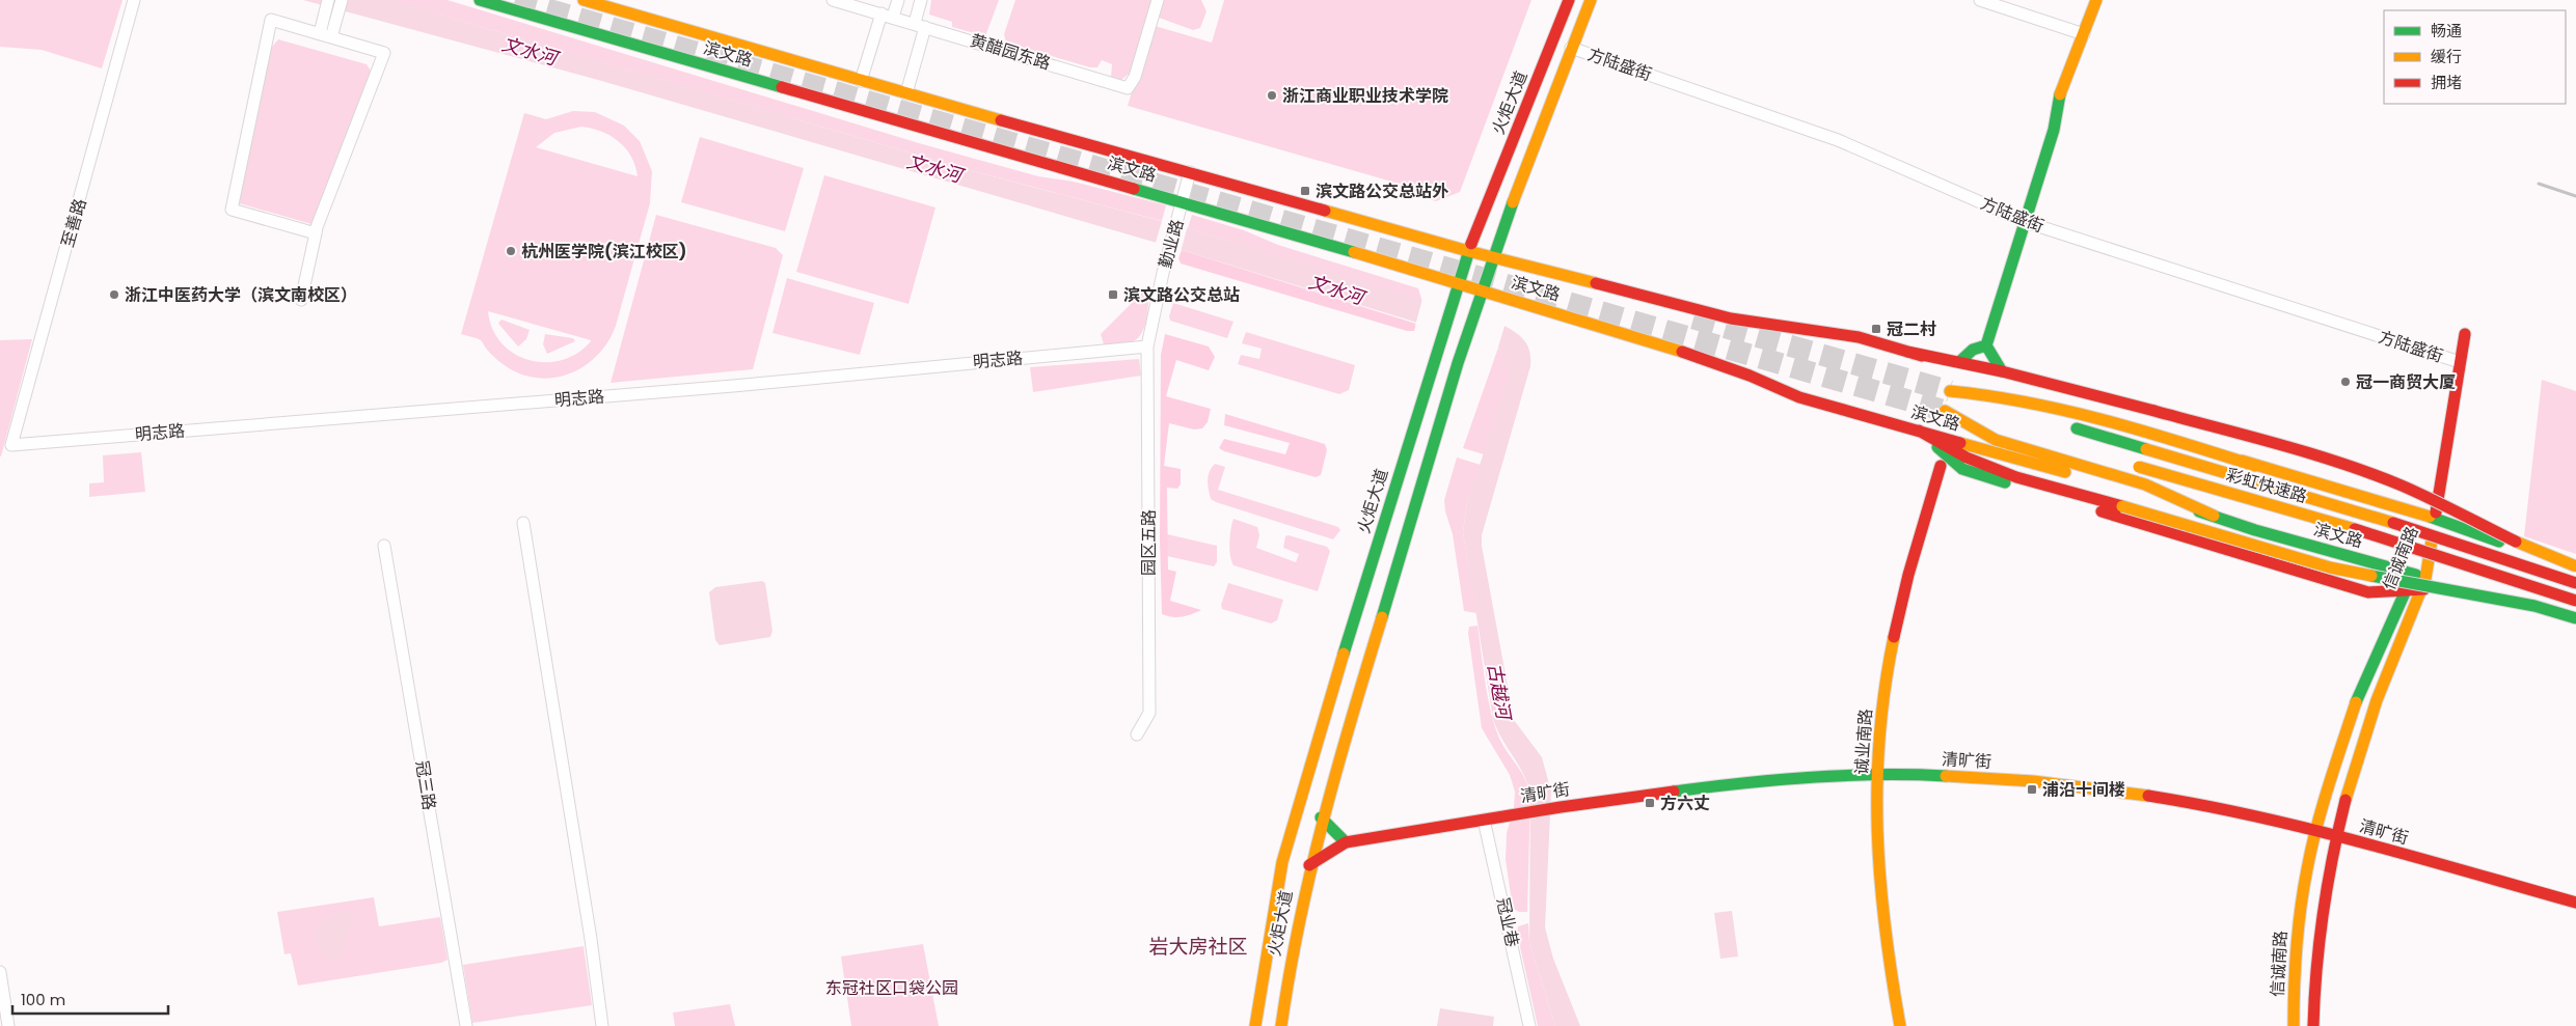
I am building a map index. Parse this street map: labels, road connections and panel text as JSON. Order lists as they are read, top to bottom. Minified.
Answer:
{"streets":{"main road":["滨文路","火炬大道","彩虹快速路","信诚南路","诚业南路","清旷街"],"street":["黄醋园东路","方陆盛街","至善路","勤业路","明志路","园区五路","冠三路","冠业巷"]},"crossings":[["滨文路","火炬大道"],["滨文路","勤业路"],["滨文路","信诚南路"],["方陆盛街","火炬大道"],["火炬大道","清旷街"],["至善路","明志路"],["勤业路","明志路"],["勤业路","园区五路"],["明志路","园区五路"],["信诚南路","清旷街"],["诚业南路","清旷街"],["清旷街","冠业巷"]],"districts":["岩大房社区"],"water":["文水河","古越河"],"parks":["东冠社区口袋公园"],"places":{"other":["浙江商业职业技术学院","杭州医学院(滨江校区)","浙江中医药大学（滨文南校区）","冠一商贸大厦"],"transit":["滨文路公交总站外","滨文路公交总站","冠二村","浦沿十间楼","方六丈"]},"legend":["畅通","缓行","拥堵"],"scale_bar":"100 m"}
